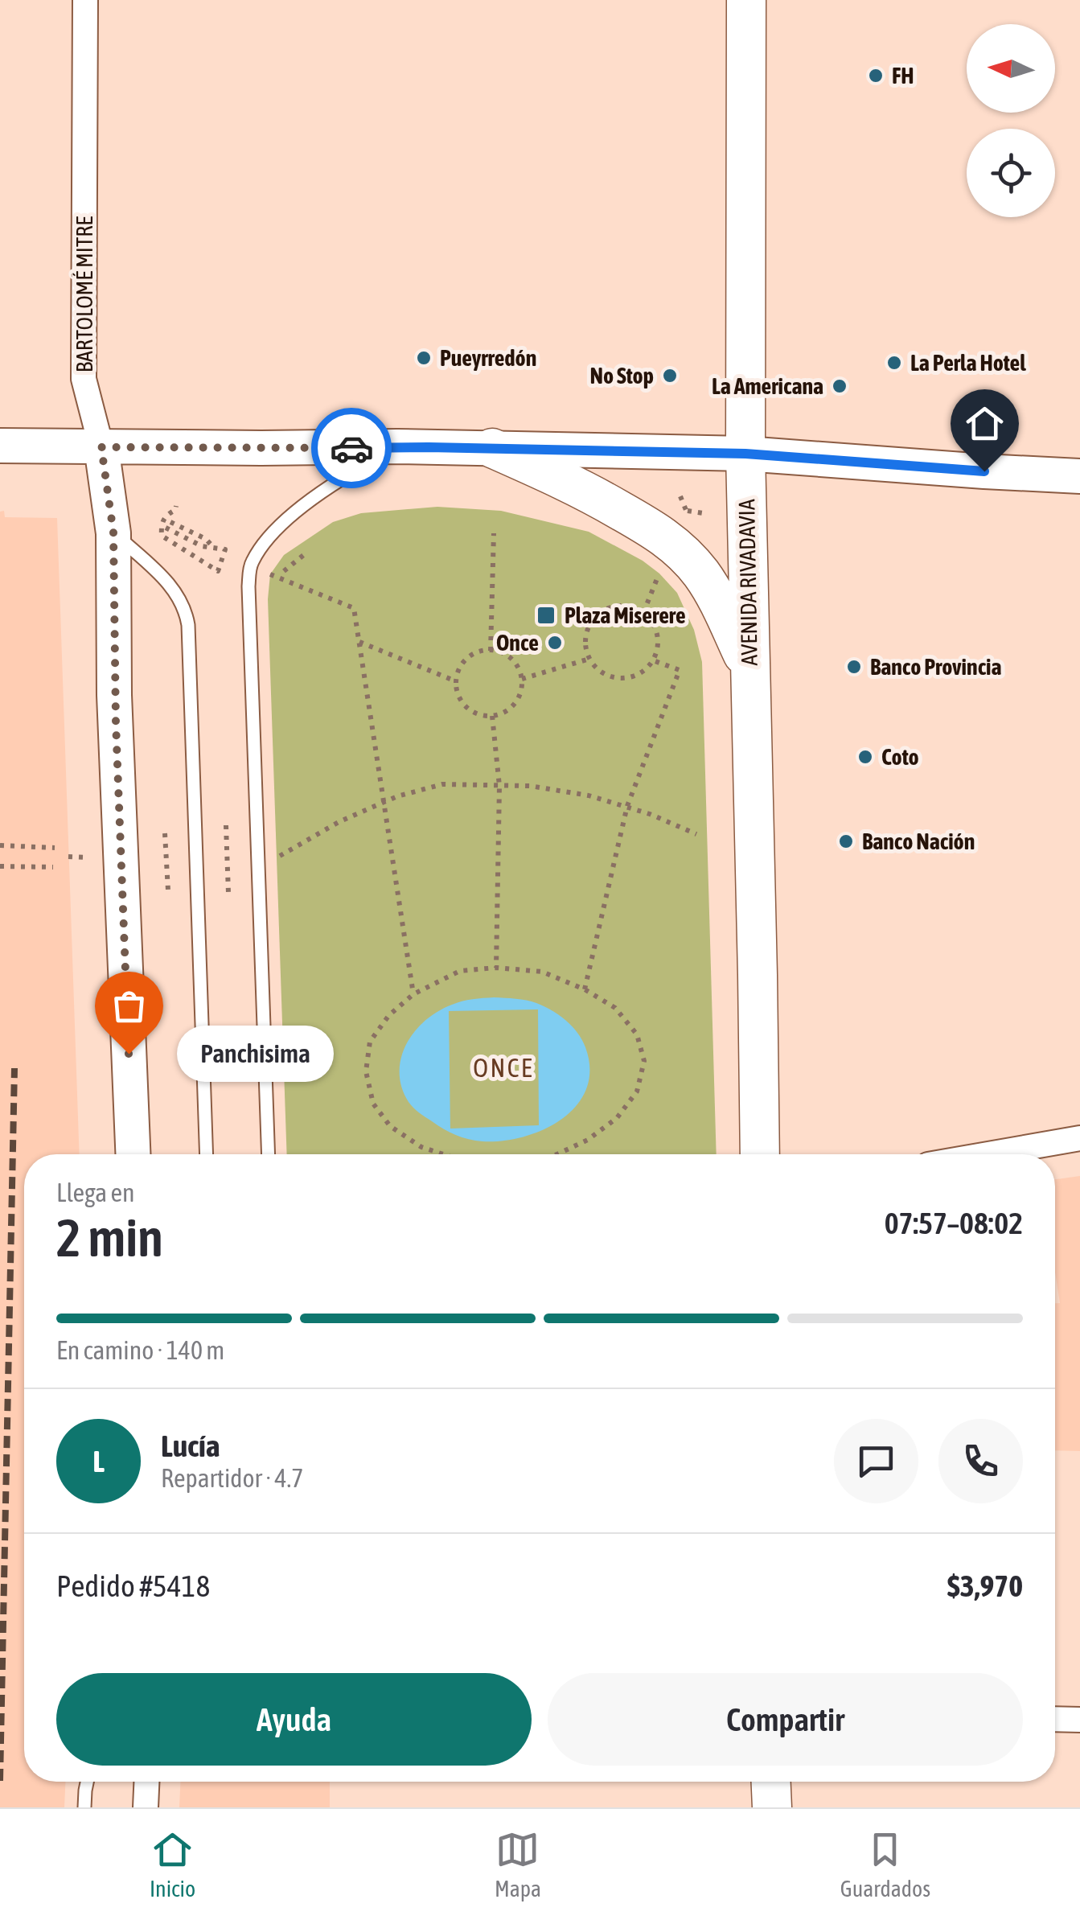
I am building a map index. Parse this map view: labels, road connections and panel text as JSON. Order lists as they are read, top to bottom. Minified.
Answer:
{"streets":{"main road":["BARTOLOMÉ MITRE","AVENIDA RIVADAVIA"]},"districts":["ONCE"],"places":{"other":["FH","Pueyrredón","La Perla Hotel","No Stop","La Americana","Once","Banco Provincia","Coto","Banco Nación","Panchisima"],"transit":["Plaza Miserere"]},"north":"left","page":{"bubble":"Panchisima","heading":["2 min","Llega en","07:57–08:02"],"panel":["Lucía","Repartidor · 4.7","Pedido #5418","$3,970"],"bar":"En camino · 140 m","round":"L","buttons":["Ayuda","Compartir"],"tabs":["Inicio","Mapa","Guardados"]}}
